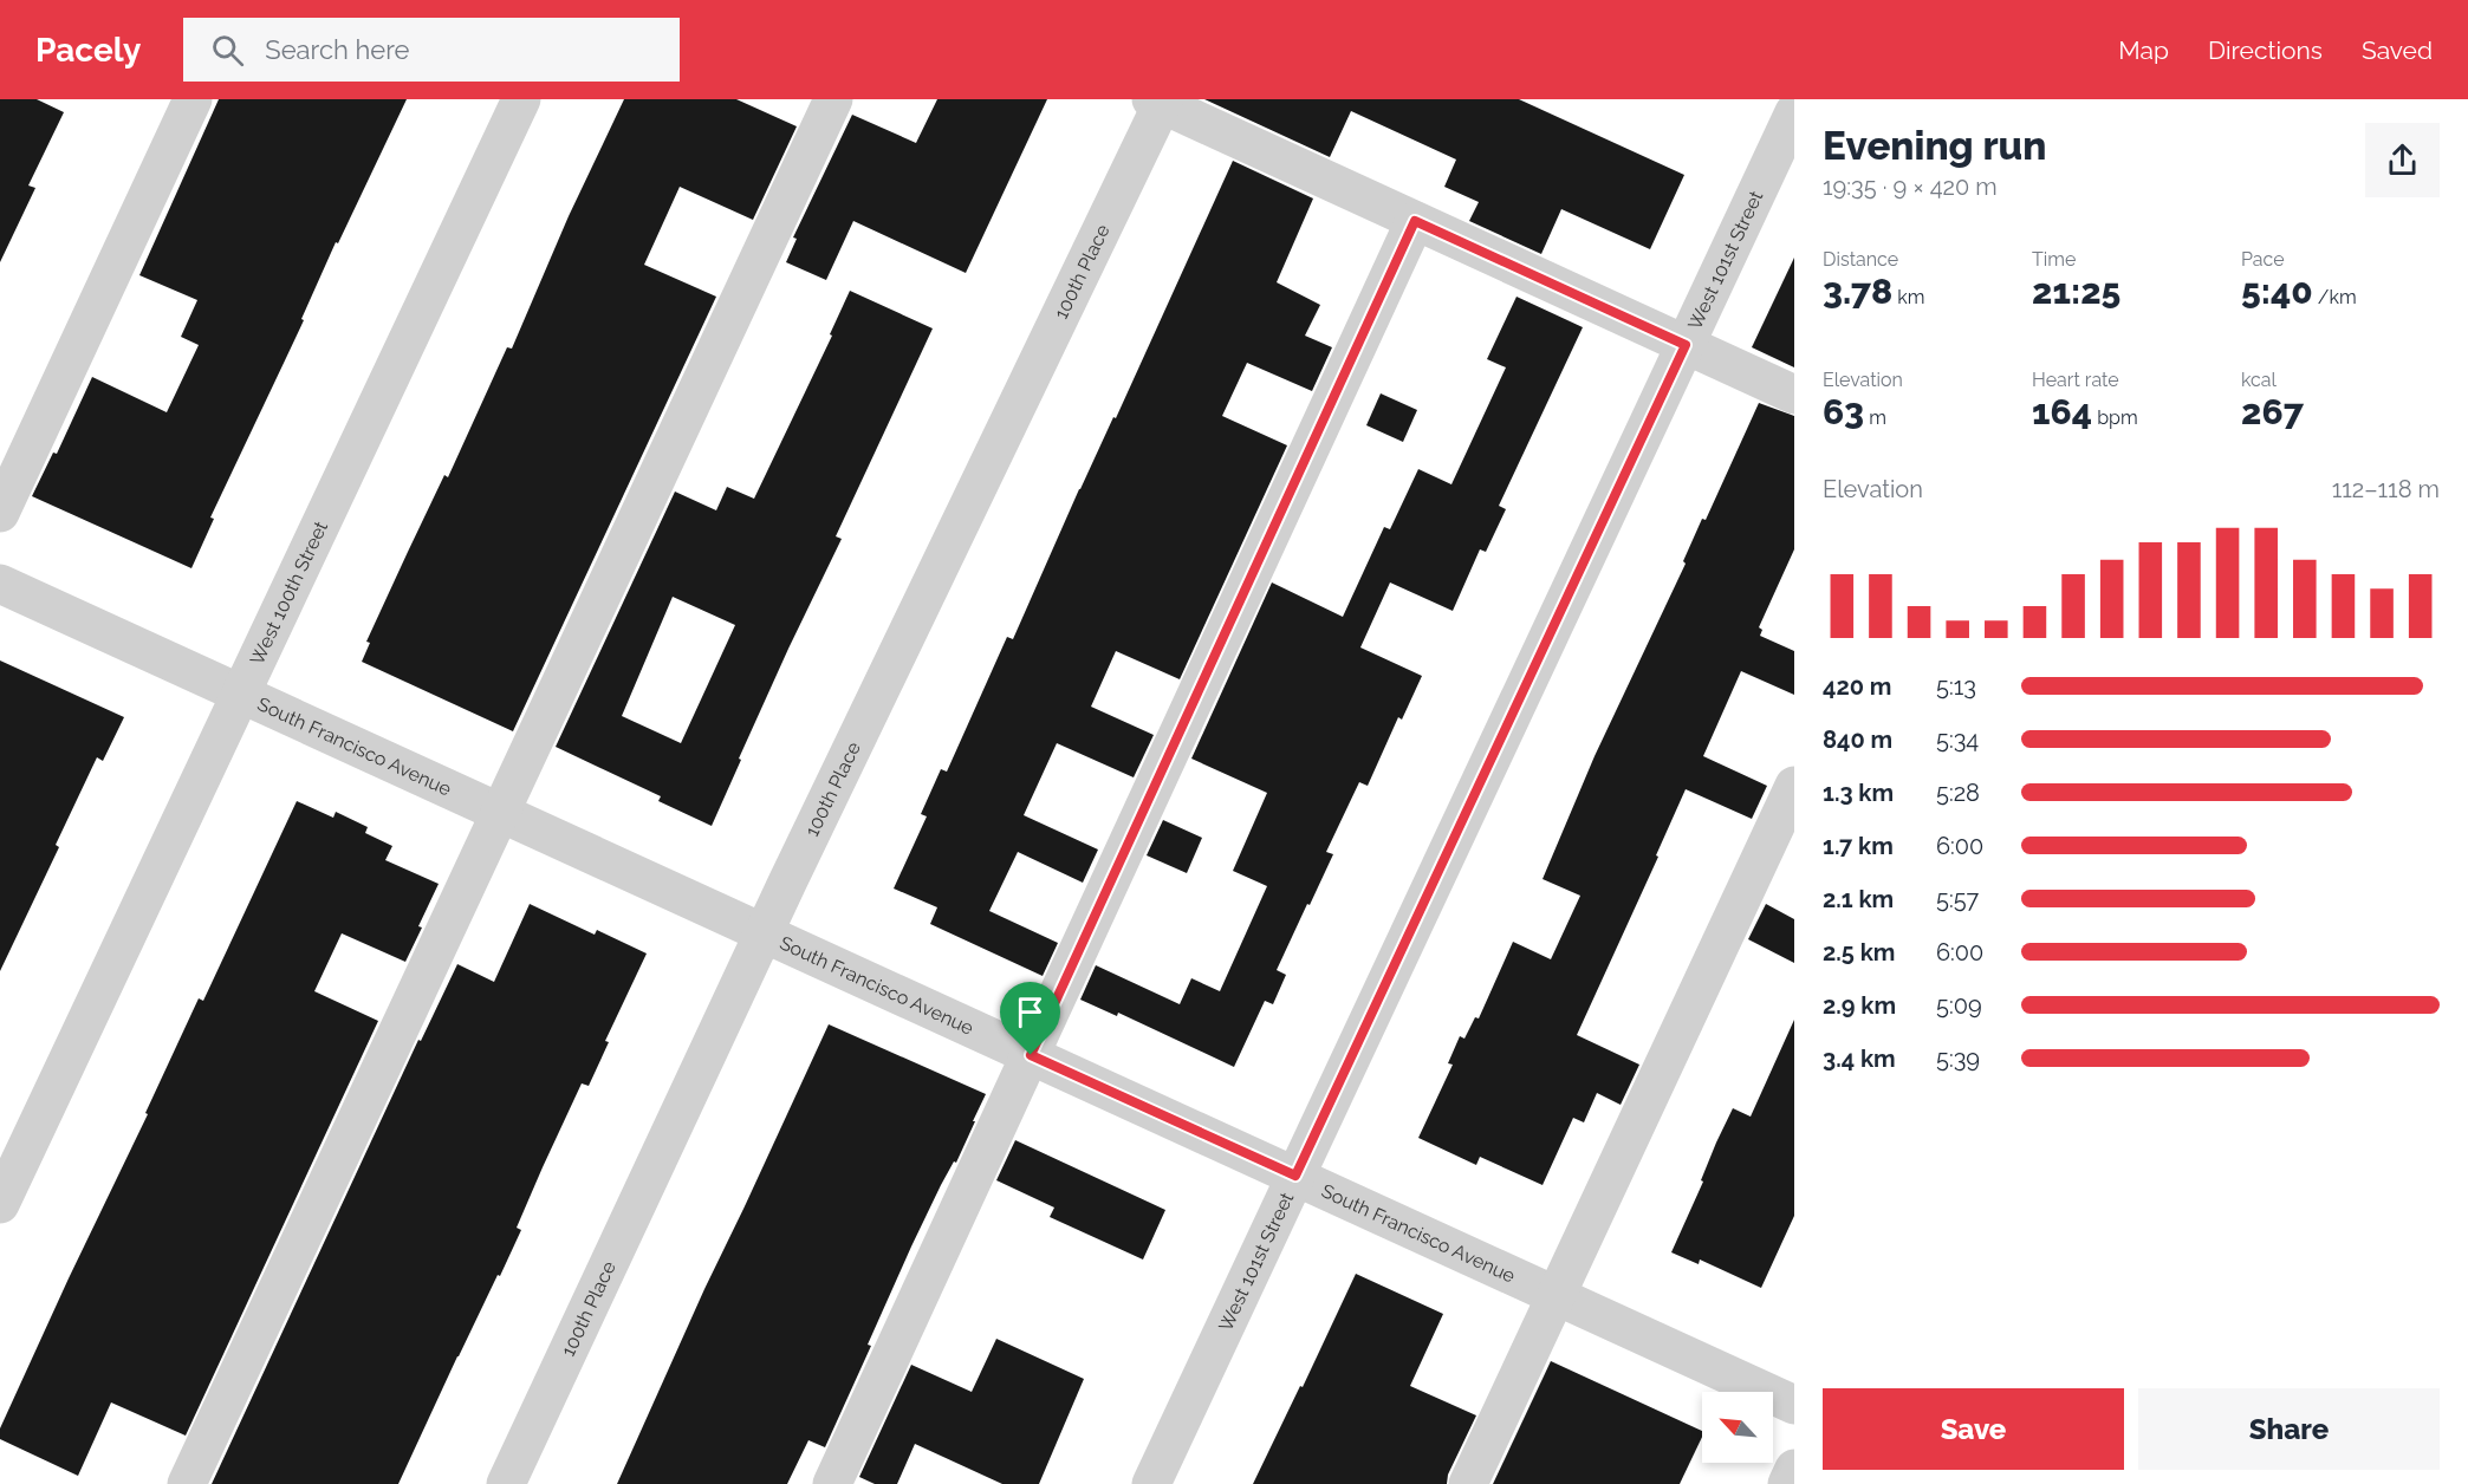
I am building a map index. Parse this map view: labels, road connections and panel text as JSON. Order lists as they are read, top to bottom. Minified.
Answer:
{"streets":{"street":["West 101st Street","100th Place","West 100th Street","South Francisco Avenue"]},"crossings":[["West 101st Street","South Francisco Avenue"],["100th Place","South Francisco Avenue"],["West 100th Street","South Francisco Avenue"]],"north":"top left","page":{"header":"Pacely","search":"Search here","nav":["Map","Directions","Saved"],"heading":["Evening run","19:35 · 9 × 420 m"],"stats":[["Distance","3.78 km"],["Time","21:25"],["Pace","5:40 /km"],["Elevation","63 m"],["Heart rate","164 bpm"],["kcal","267"]],"chart":["Elevation","112–118 m"],"list":[{"name":"420 m","note":"5:13"},{"name":"840 m","note":"5:34"},{"name":"1.3 km","note":"5:28"},{"name":"1.7 km","note":"6:00"},{"name":"2.1 km","note":"5:57"},{"name":"2.5 km","note":"6:00"},{"name":"2.9 km","note":"5:09"},{"name":"3.4 km","note":"5:39"}],"buttons":["Save","Share"]}}
